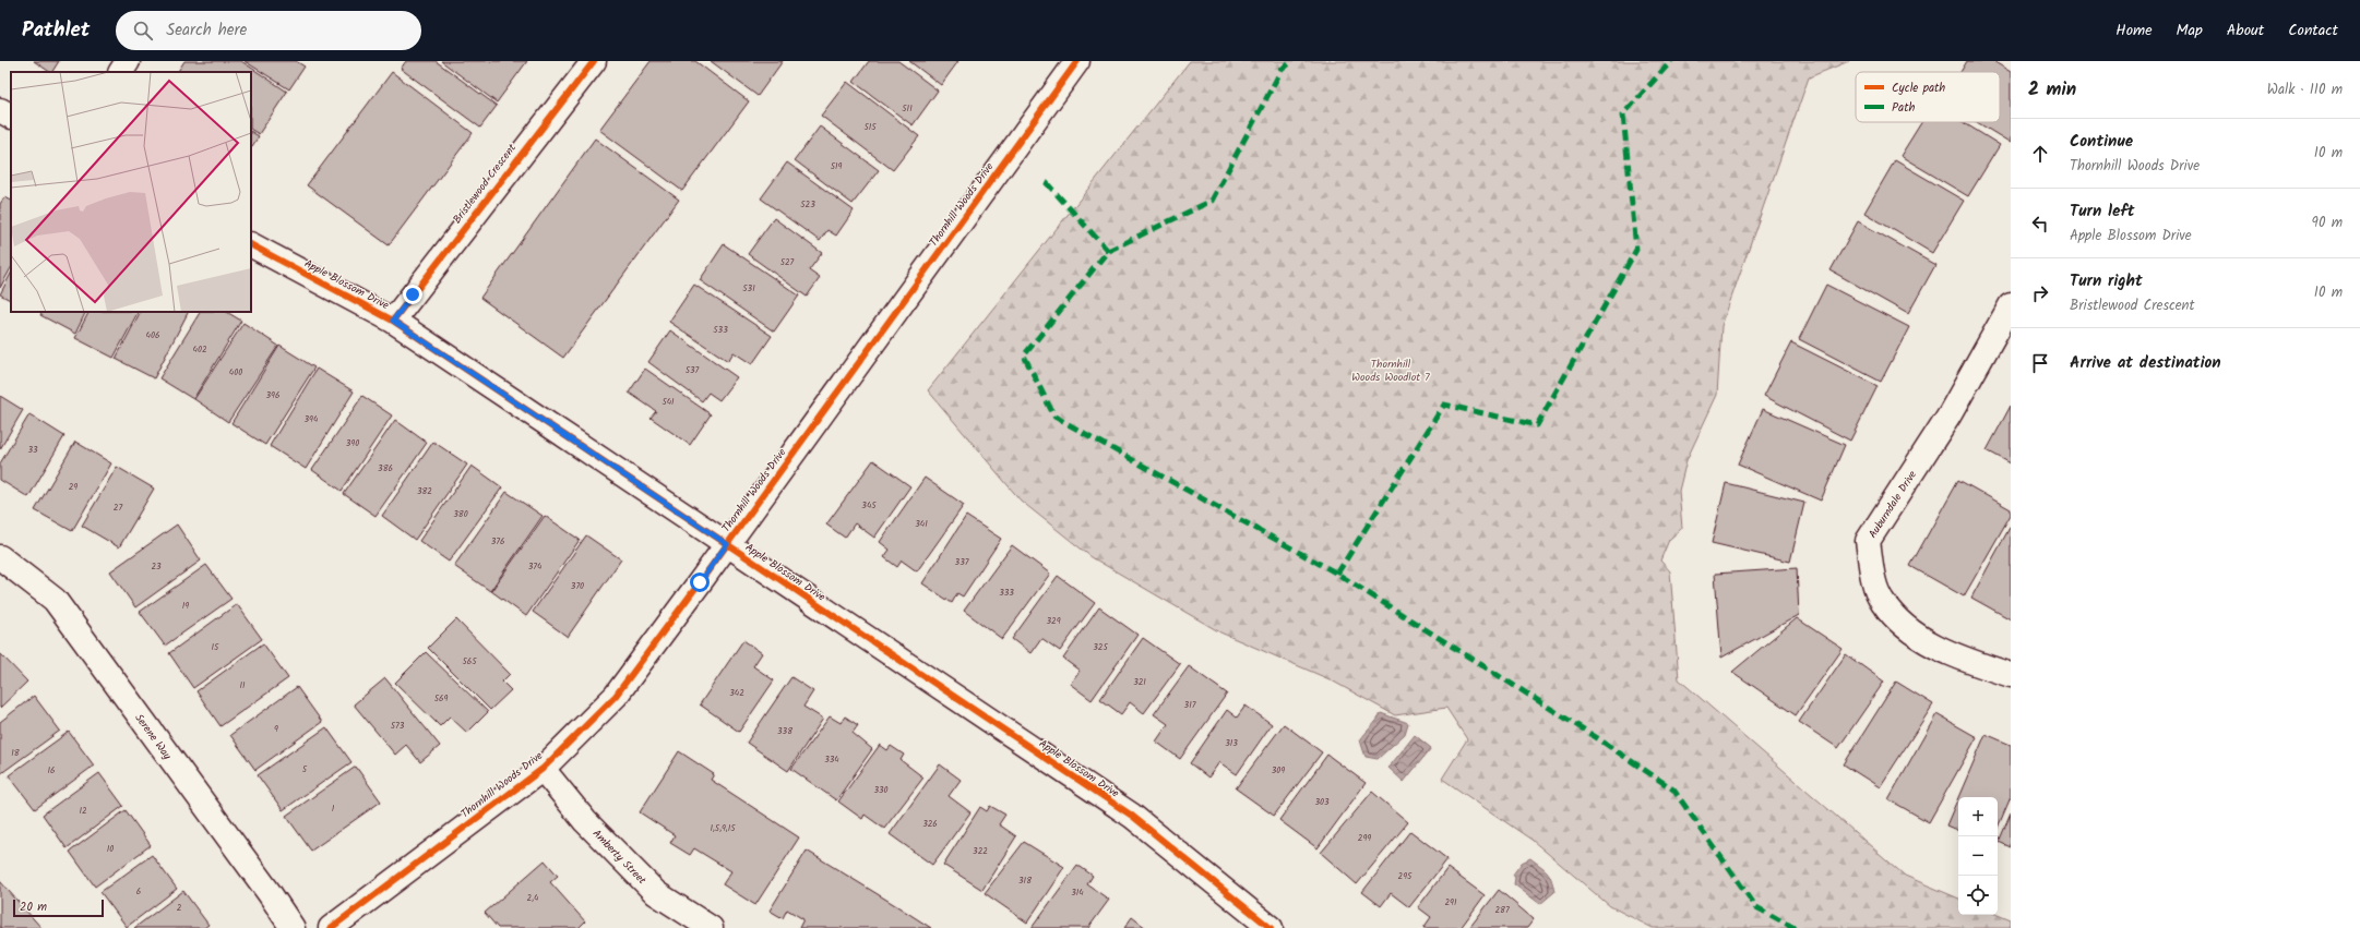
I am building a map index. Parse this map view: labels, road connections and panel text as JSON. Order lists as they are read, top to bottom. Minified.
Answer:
{"streets":{"street":["Bristlewood Crescent","Thornhill Woods Drive","Apple Blossom Drive","Auburndale Drive","Serene Way","Amberty Street"]},"crossings":[["Bristlewood Crescent","Apple Blossom Drive"],["Thornhill Woods Drive","Apple Blossom Drive"],["Thornhill Woods Drive","Amberty Street"]],"parks":["Thornhill Woods Woodlot 7"],"house_numbers":["511","515","519","523","527","531","533","406","402","537","400","396","541","394","390","33","386","29","382","345","27","380","341","376","337","23","374","370","333","19","329","15","325","565","321","11","342","569","317","573","9","338","313","18","334","5","16","309","330","303","1","12","326","1,5,9,15","299","10","322","295","318","6","314","2,4","291","2","287"],"legend":["Cycle path","Path"],"scale_bar":"20 m","page":{"header":"Pathlet","search":"Search here","nav":["Home","Map","About","Contact"],"heading":["2 min","Walk · 110 m"],"list":[["Continue","Thornhill Woods Drive","10 m"],["Turn left","Apple Blossom Drive","90 m"],["Turn right","Bristlewood Crescent","10 m"],"Arrive at destination"],"map_buttons":["+","−"],"scale":"20 m"}}
